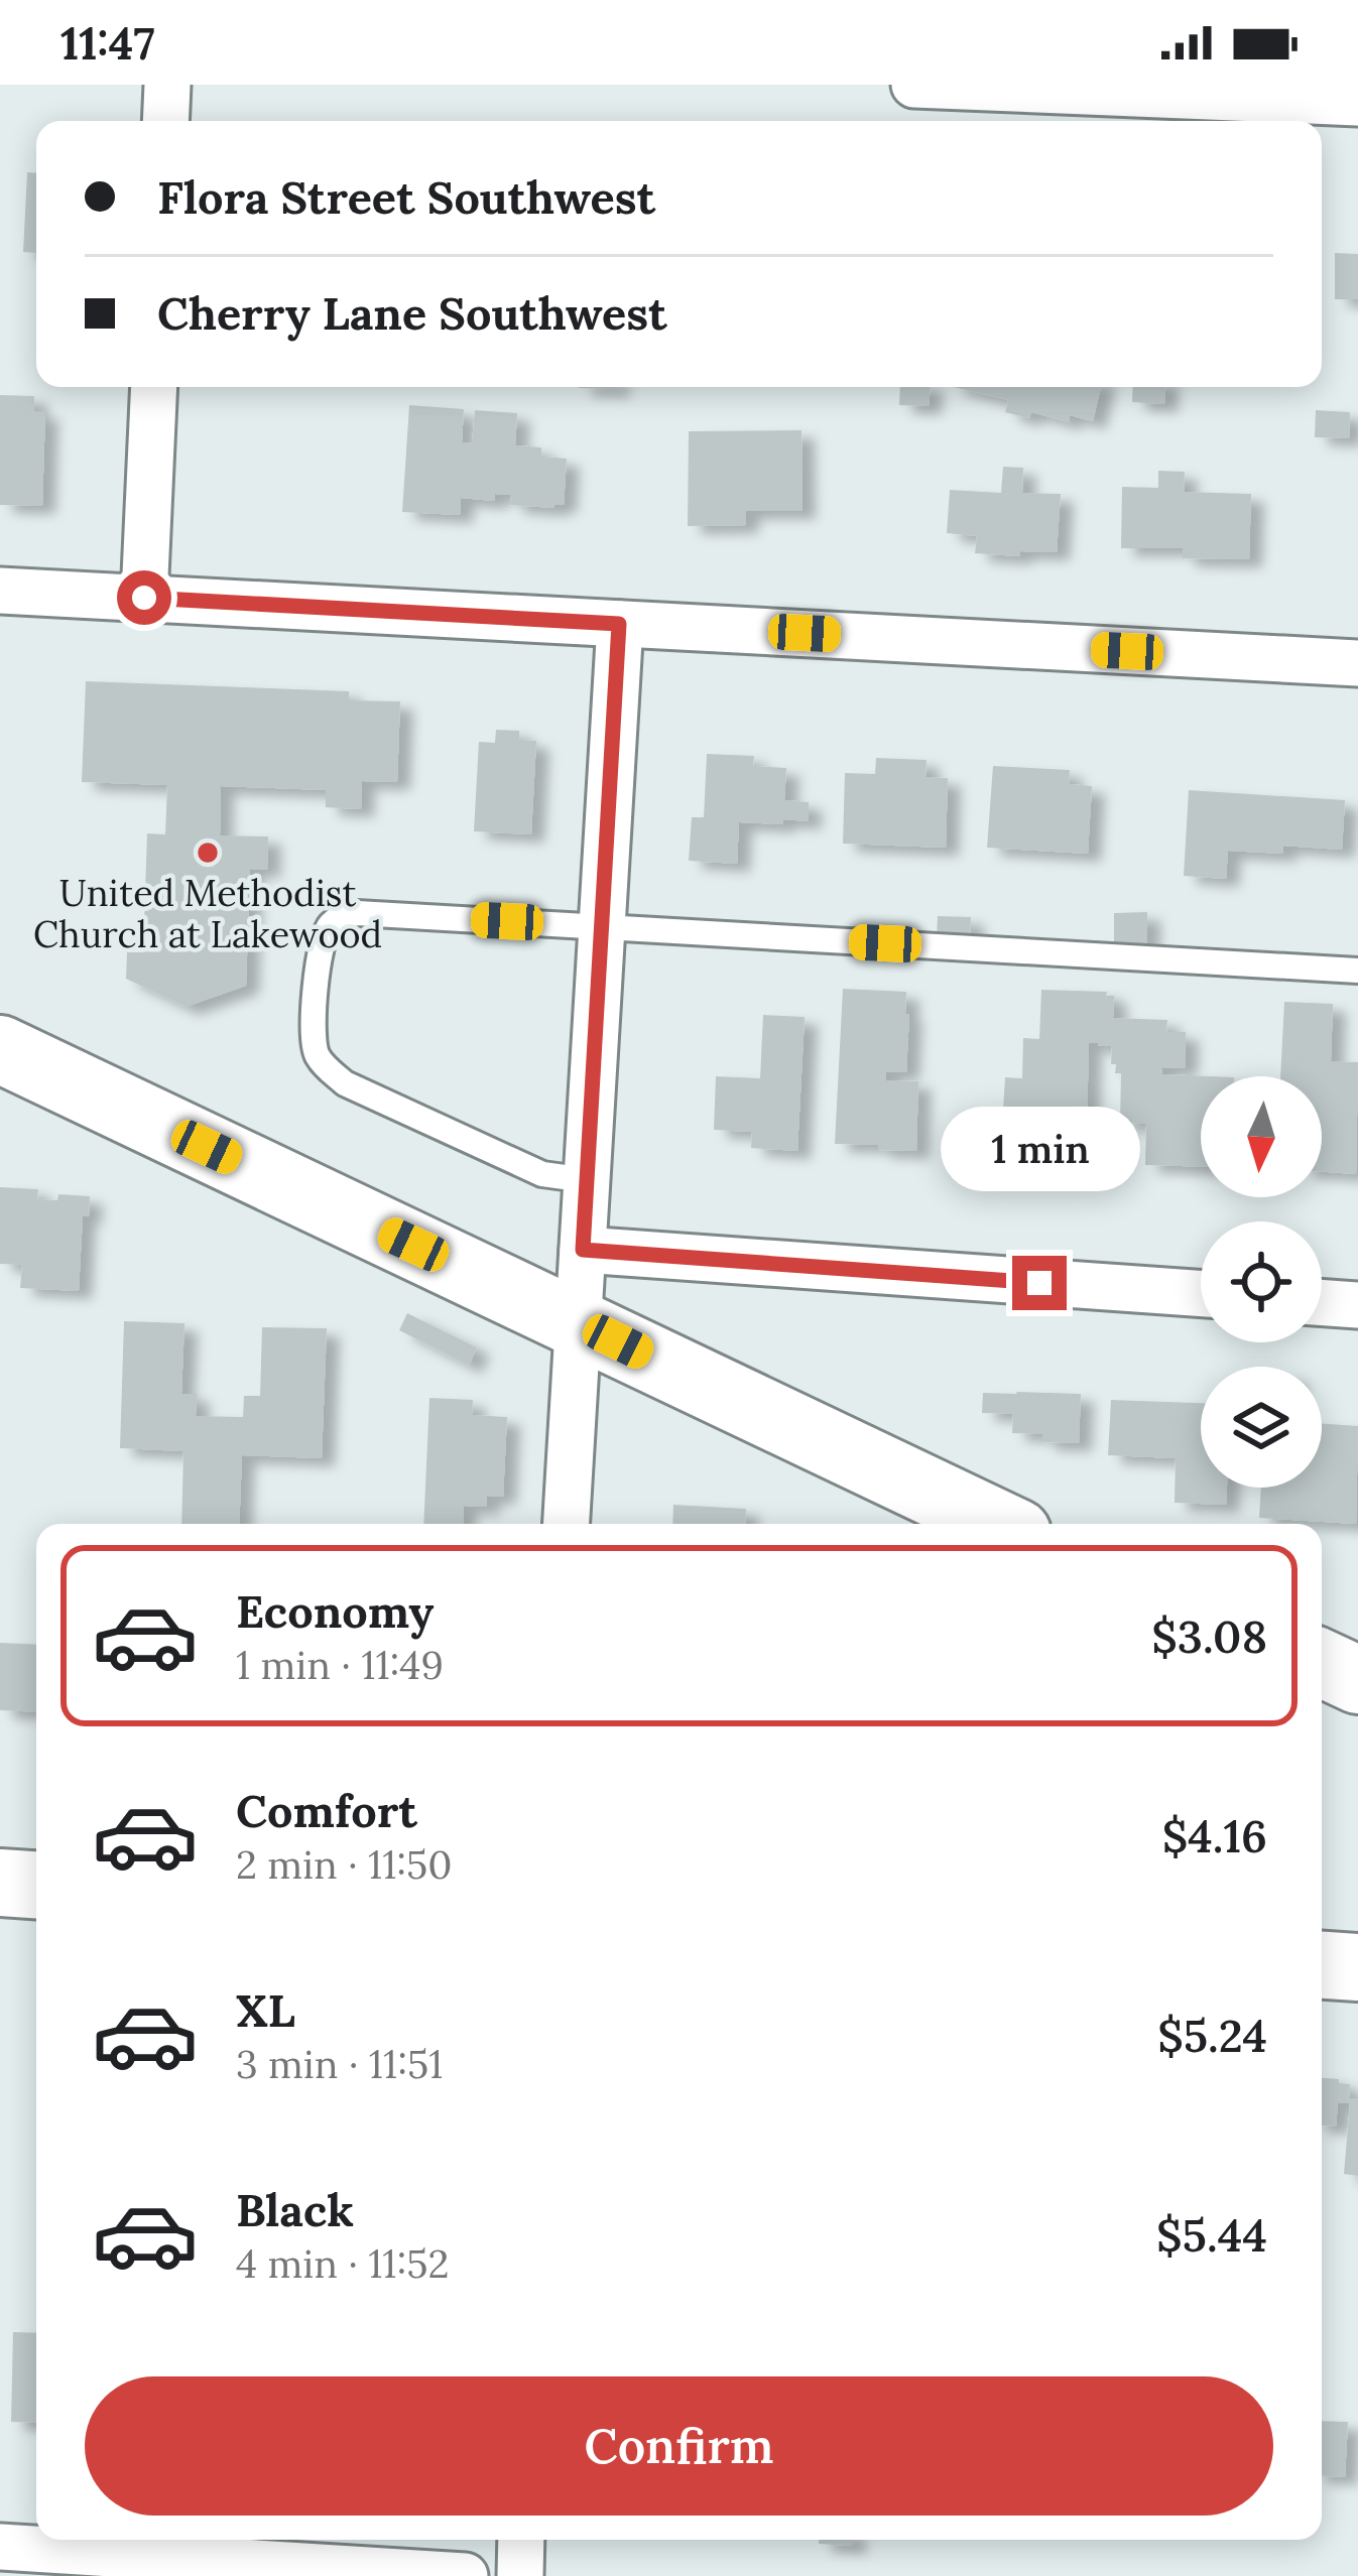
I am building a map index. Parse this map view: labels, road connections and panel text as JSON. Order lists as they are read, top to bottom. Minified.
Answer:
{"places":["United Methodist Church at Lakewood"],"north":"bottom","page":{"status":"11:47","banner":["Flora Street Southwest","Cherry Lane Southwest"],"bubble":"1 min","list":[{"name":"Economy","note":"1 min · 11:49","value":"$3.08"},{"name":"Comfort","note":"2 min · 11:50","value":"$4.16"},{"name":"XL","note":"3 min · 11:51","value":"$5.24"},{"name":"Black","note":"4 min · 11:52","value":"$5.44"}],"buttons":"Confirm"}}
